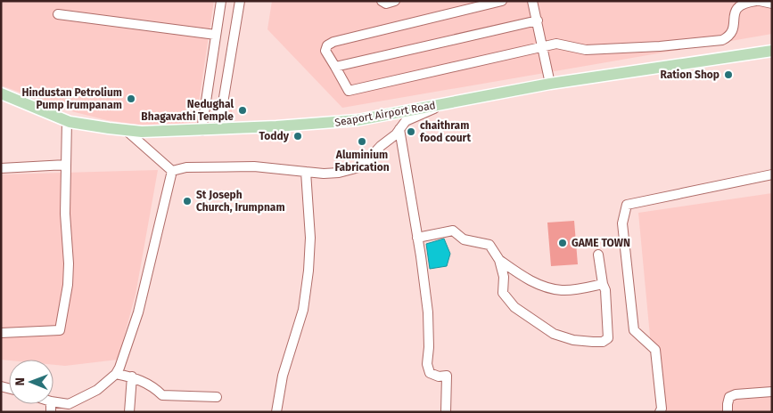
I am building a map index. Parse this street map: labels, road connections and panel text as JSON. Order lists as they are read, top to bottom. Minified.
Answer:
{"streets":{"main road":["Seaport Airport Road"]},"places":["Ration Shop","Hindustan Petrolium Pump Irumpanam","Nedughal Bhagavathi Temple","chaithram food court","Toddy","Aluminium Fabrication","St Joseph Church, Irumpnam","GAME TOWN"],"north":"left"}
